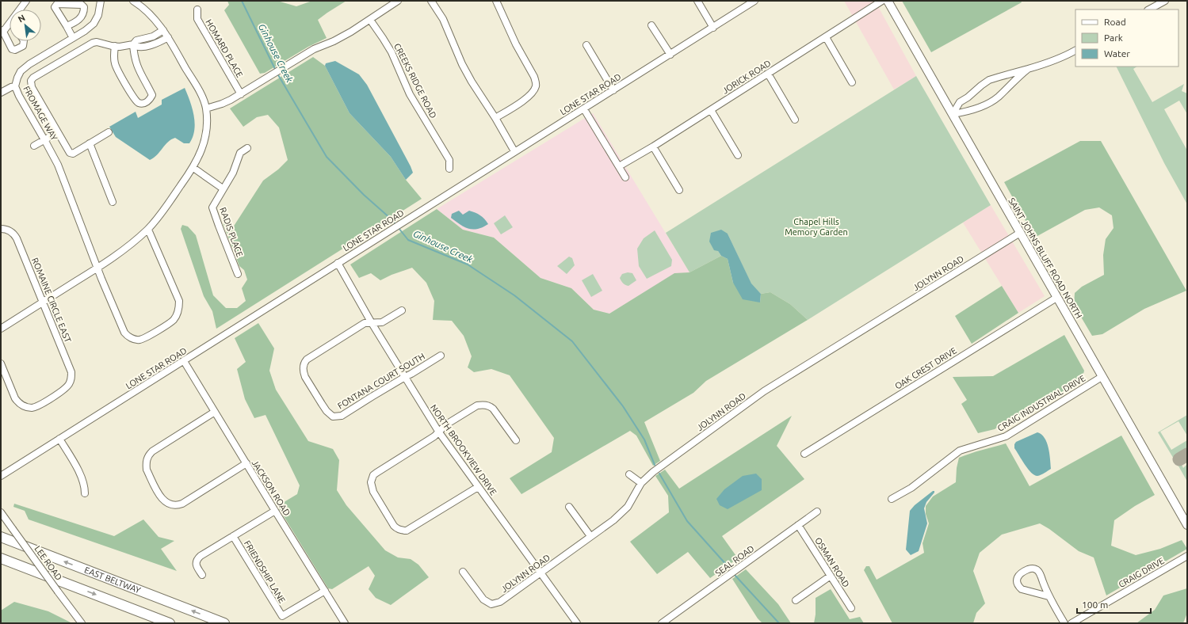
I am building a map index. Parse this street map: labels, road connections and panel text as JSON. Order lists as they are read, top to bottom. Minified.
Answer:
{"streets":{"highway":["EAST BELTWAY"],"main road":["SAINT JOHNS BLUFF ROAD NORTH"],"street":["HOMARD PLACE","JORICK ROAD","CREEKS RIDGE ROAD","LONE STAR ROAD","FROMAGE WAY","RADIS PLACE","JOLYNN ROAD","ROMAINE CIRCLE EAST","OAK CREST DRIVE","FONTANA COURT SOUTH","CRAIG INDUSTRIAL DRIVE","NORTH BROOKVIEW DRIVE","JACKSON ROAD","SEAL ROAD","OSMAN ROAD","LEE ROAD","FRIENDSHIP LANE","CRAIG DRIVE"]},"crossings":[["LONE STAR ROAD","NORTH BROOKVIEW DRIVE"],["LONE STAR ROAD","JACKSON ROAD"],["SAINT JOHNS BLUFF ROAD NORTH","JOLYNN ROAD"],["SAINT JOHNS BLUFF ROAD NORTH","OAK CREST DRIVE"],["SAINT JOHNS BLUFF ROAD NORTH","CRAIG INDUSTRIAL DRIVE"],["JOLYNN ROAD","NORTH BROOKVIEW DRIVE"],["FONTANA COURT SOUTH","NORTH BROOKVIEW DRIVE"],["JACKSON ROAD","FRIENDSHIP LANE"],["SEAL ROAD","OSMAN ROAD"]],"water":["Ginhouse Creek"],"parks":["Chapel Hills Memory Garden"],"legend":["Road","Park","Water"],"scale_bar":"100 m","north":"top left"}
